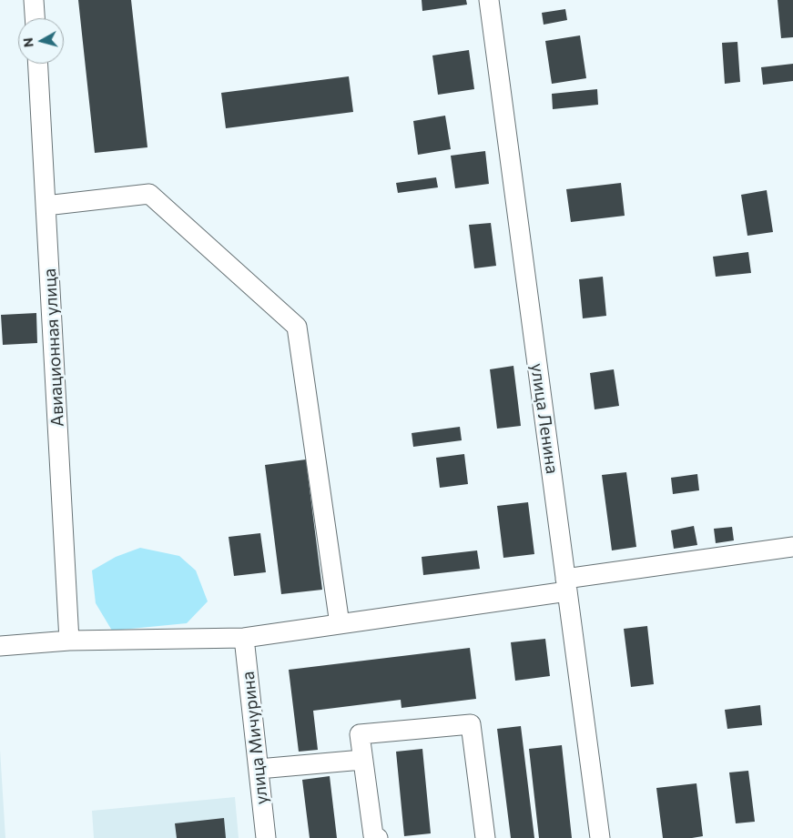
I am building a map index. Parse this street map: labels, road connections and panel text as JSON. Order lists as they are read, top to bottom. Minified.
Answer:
{"streets":{"street":["Авиационная улица","улица Ленина","улица Мичурина"]},"north":"left"}
